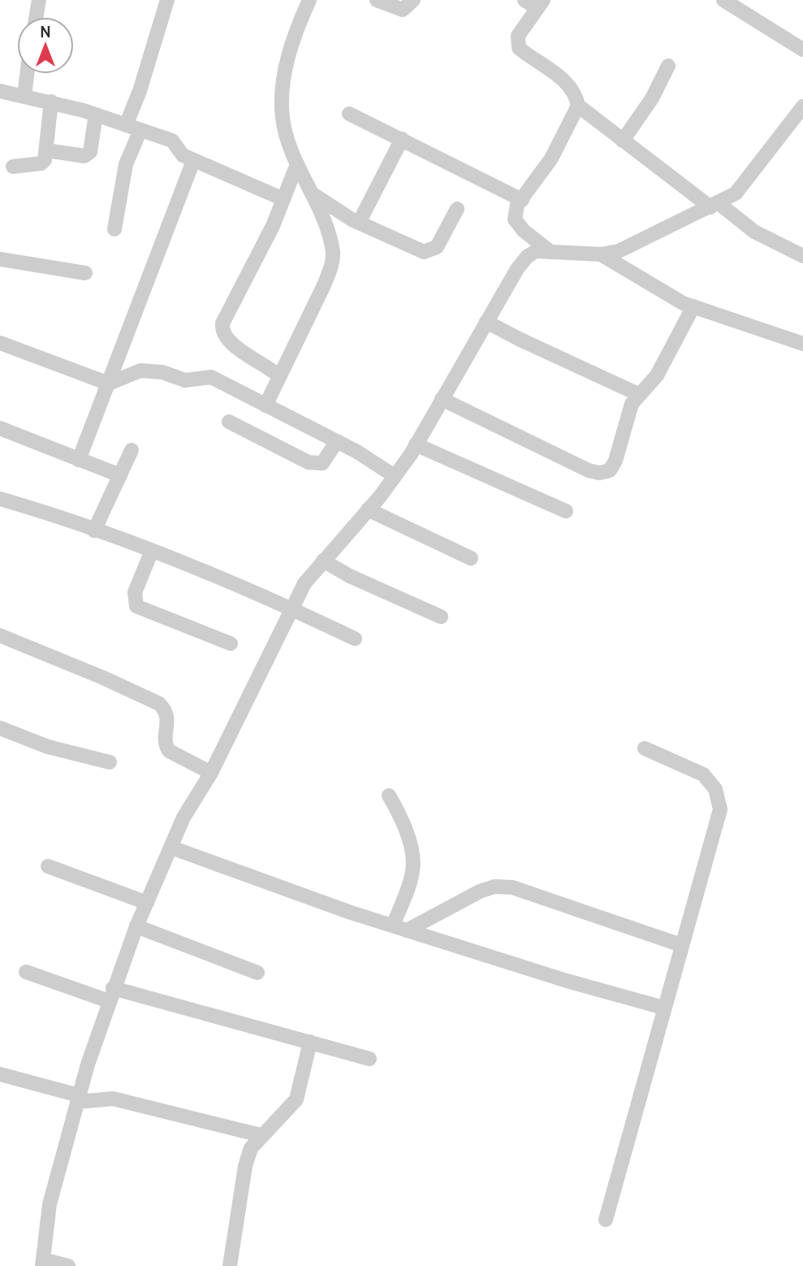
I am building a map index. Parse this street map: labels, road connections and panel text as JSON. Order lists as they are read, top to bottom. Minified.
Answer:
{"north":"top"}
